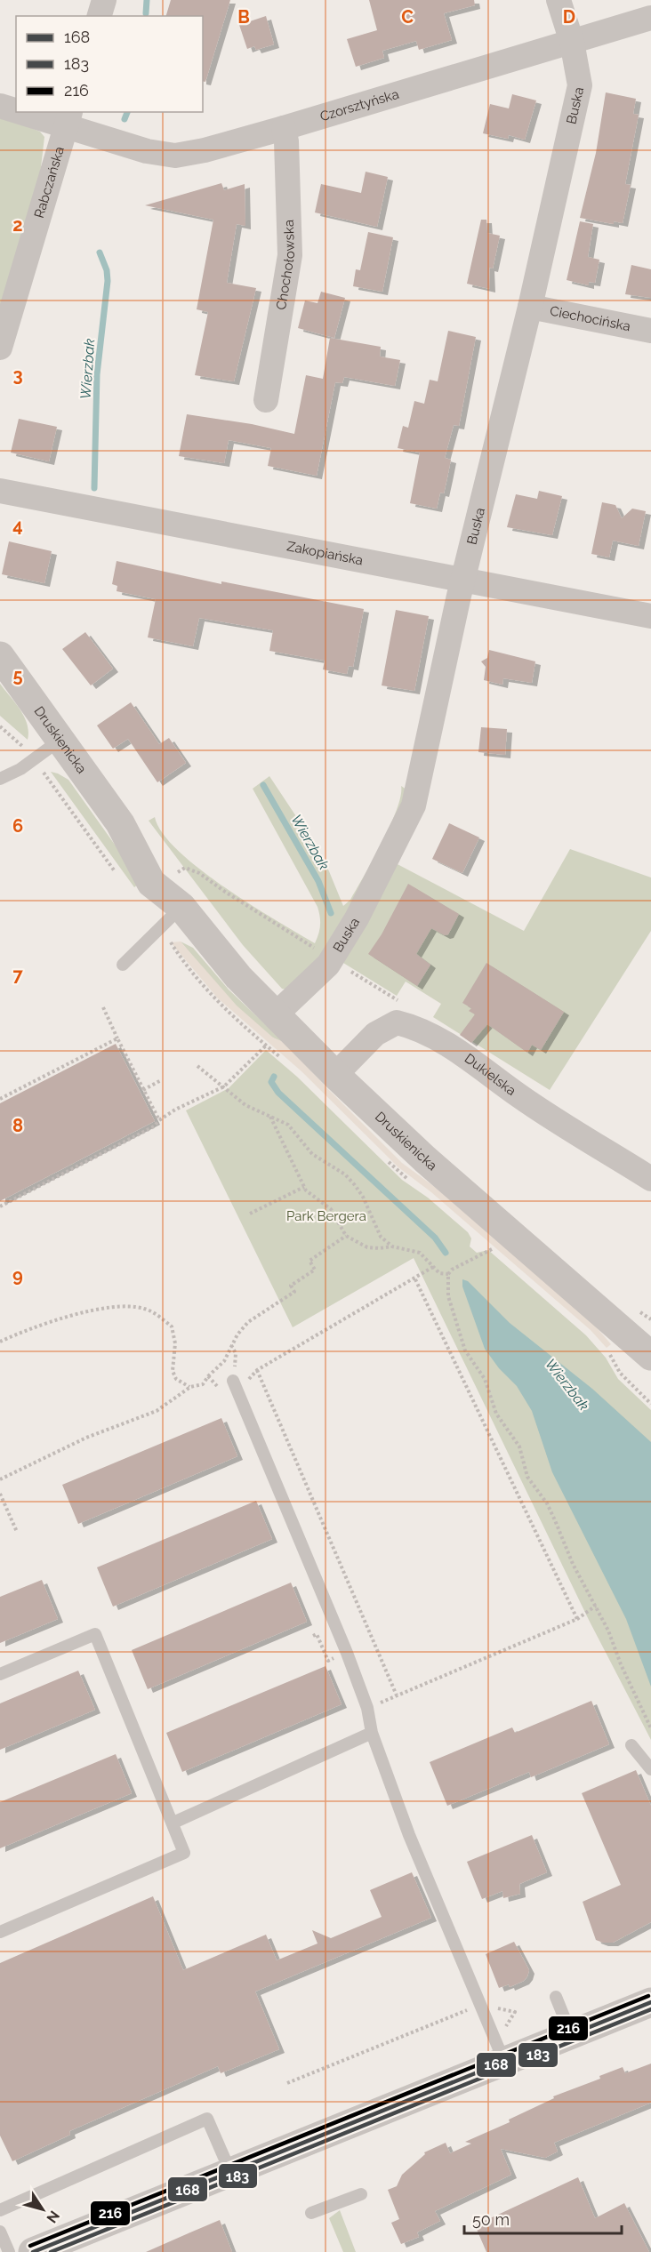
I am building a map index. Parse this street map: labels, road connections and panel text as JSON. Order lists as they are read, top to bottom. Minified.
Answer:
{"streets":{"street":["Czorsztyńska","Buska","Rabczańska","Chochołowska","Ciechocińska","Zakopiańska","Druskienicka","Dukielska"]},"crossings":[["Czorsztyńska","Buska"],["Czorsztyńska","Rabczańska"],["Czorsztyńska","Chochołowska"],["Buska","Ciechocińska"],["Buska","Zakopiańska"],["Buska","Druskienicka"],["Druskienicka","Dukielska"]],"water":["Wierzbak"],"parks":["Park Bergera"],"lines":["transit line 216","transit line 168","transit line 183"],"legend":["168","183","216"],"scale_bar":"50 m","north":"bottom right","grid":{"columns":["B","C","D"],"rows":["2","3","4","5","6","7","8","9"]}}
